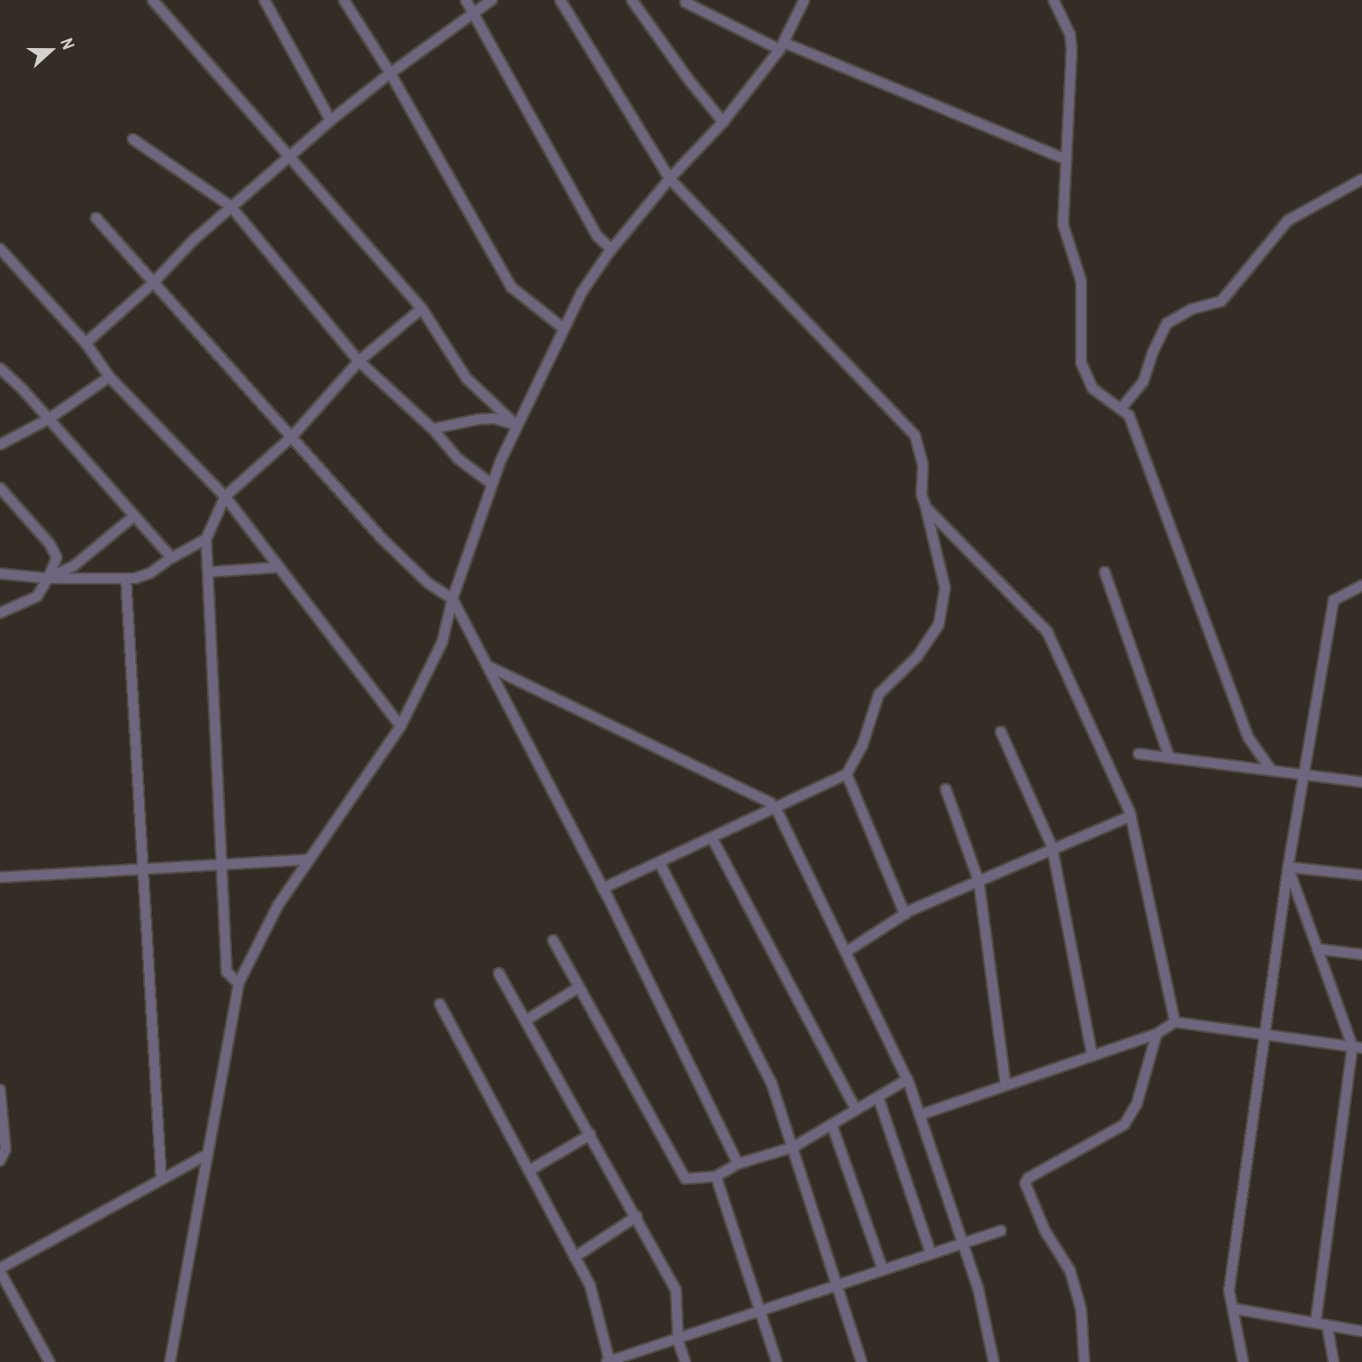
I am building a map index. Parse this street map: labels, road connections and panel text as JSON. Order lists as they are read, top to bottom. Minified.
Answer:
{"north":"right"}
